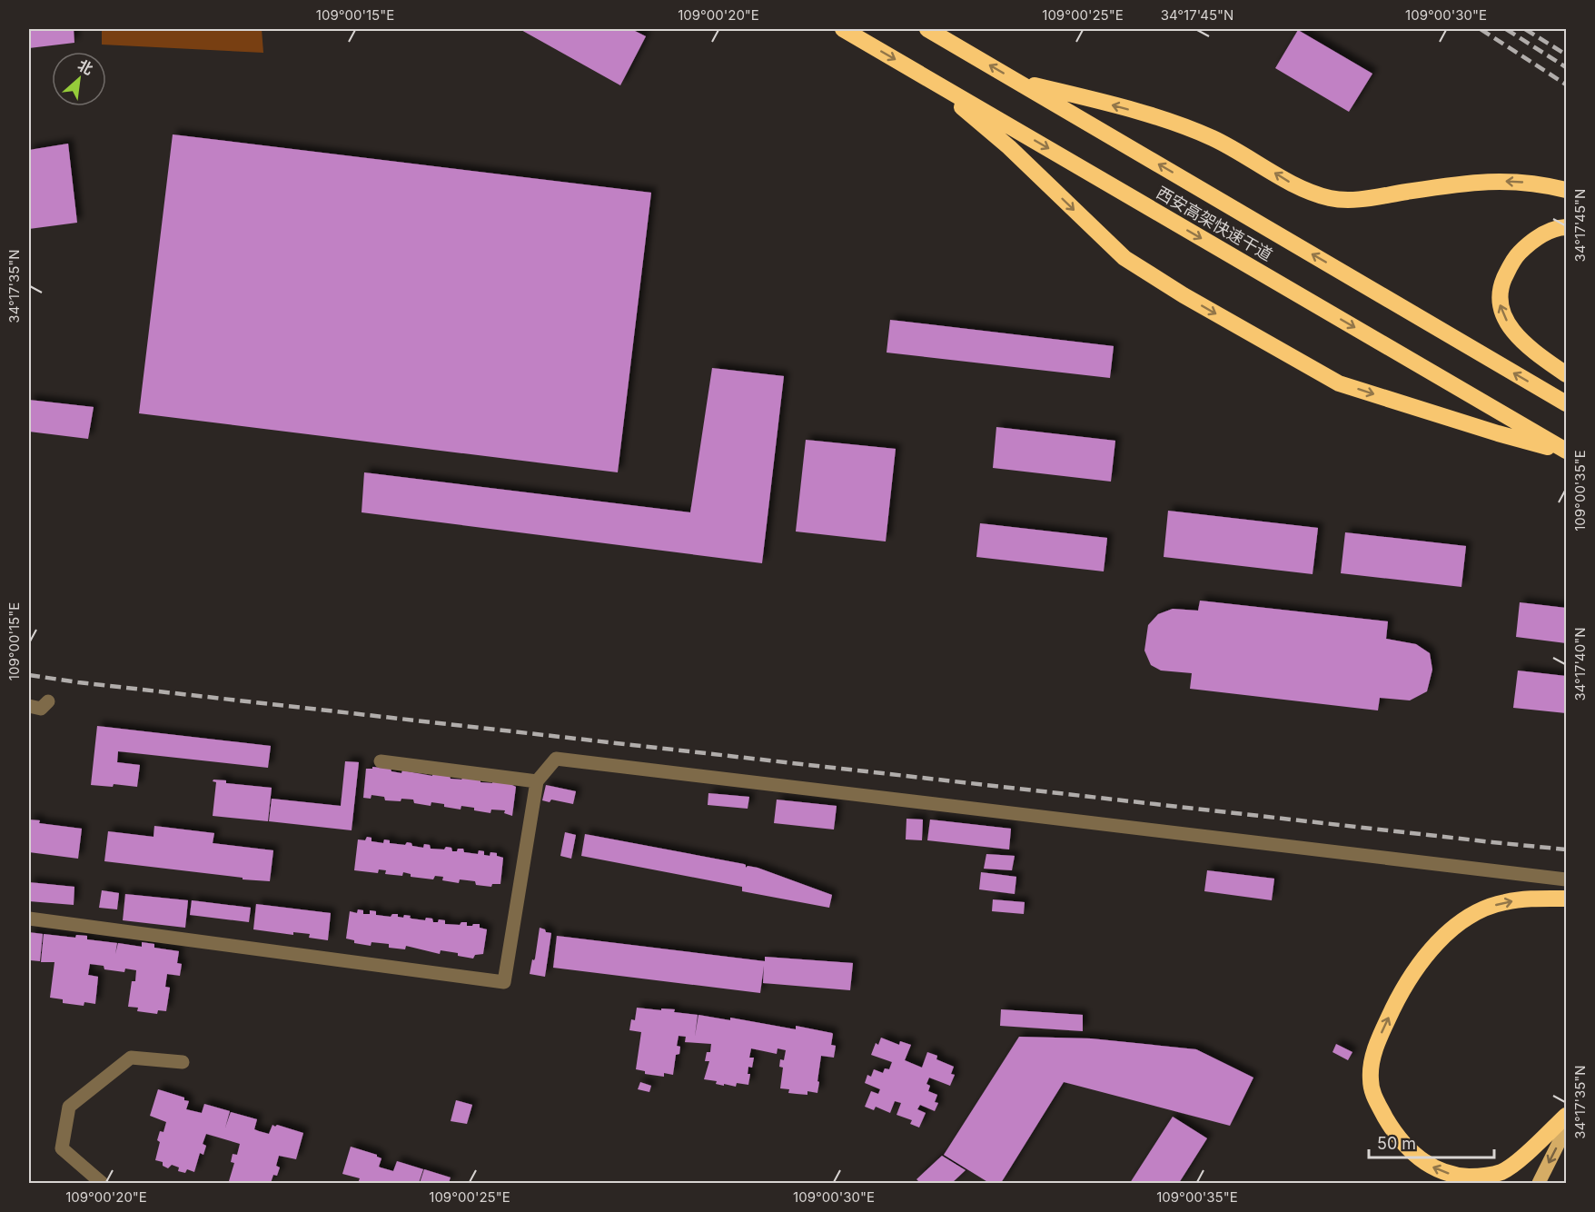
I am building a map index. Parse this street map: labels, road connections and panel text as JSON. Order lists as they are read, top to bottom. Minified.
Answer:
{"streets":{"highway":["西安高架快速干道"]},"scale_bar":"50 m","north":"top right","coordinates":["109°00'15\"E","109°00'20\"E","109°00'25\"E","34°17'45\"N","109°00'30\"E","34°17'35\"N","109°00'35\"E","34°17'40\"N"]}
